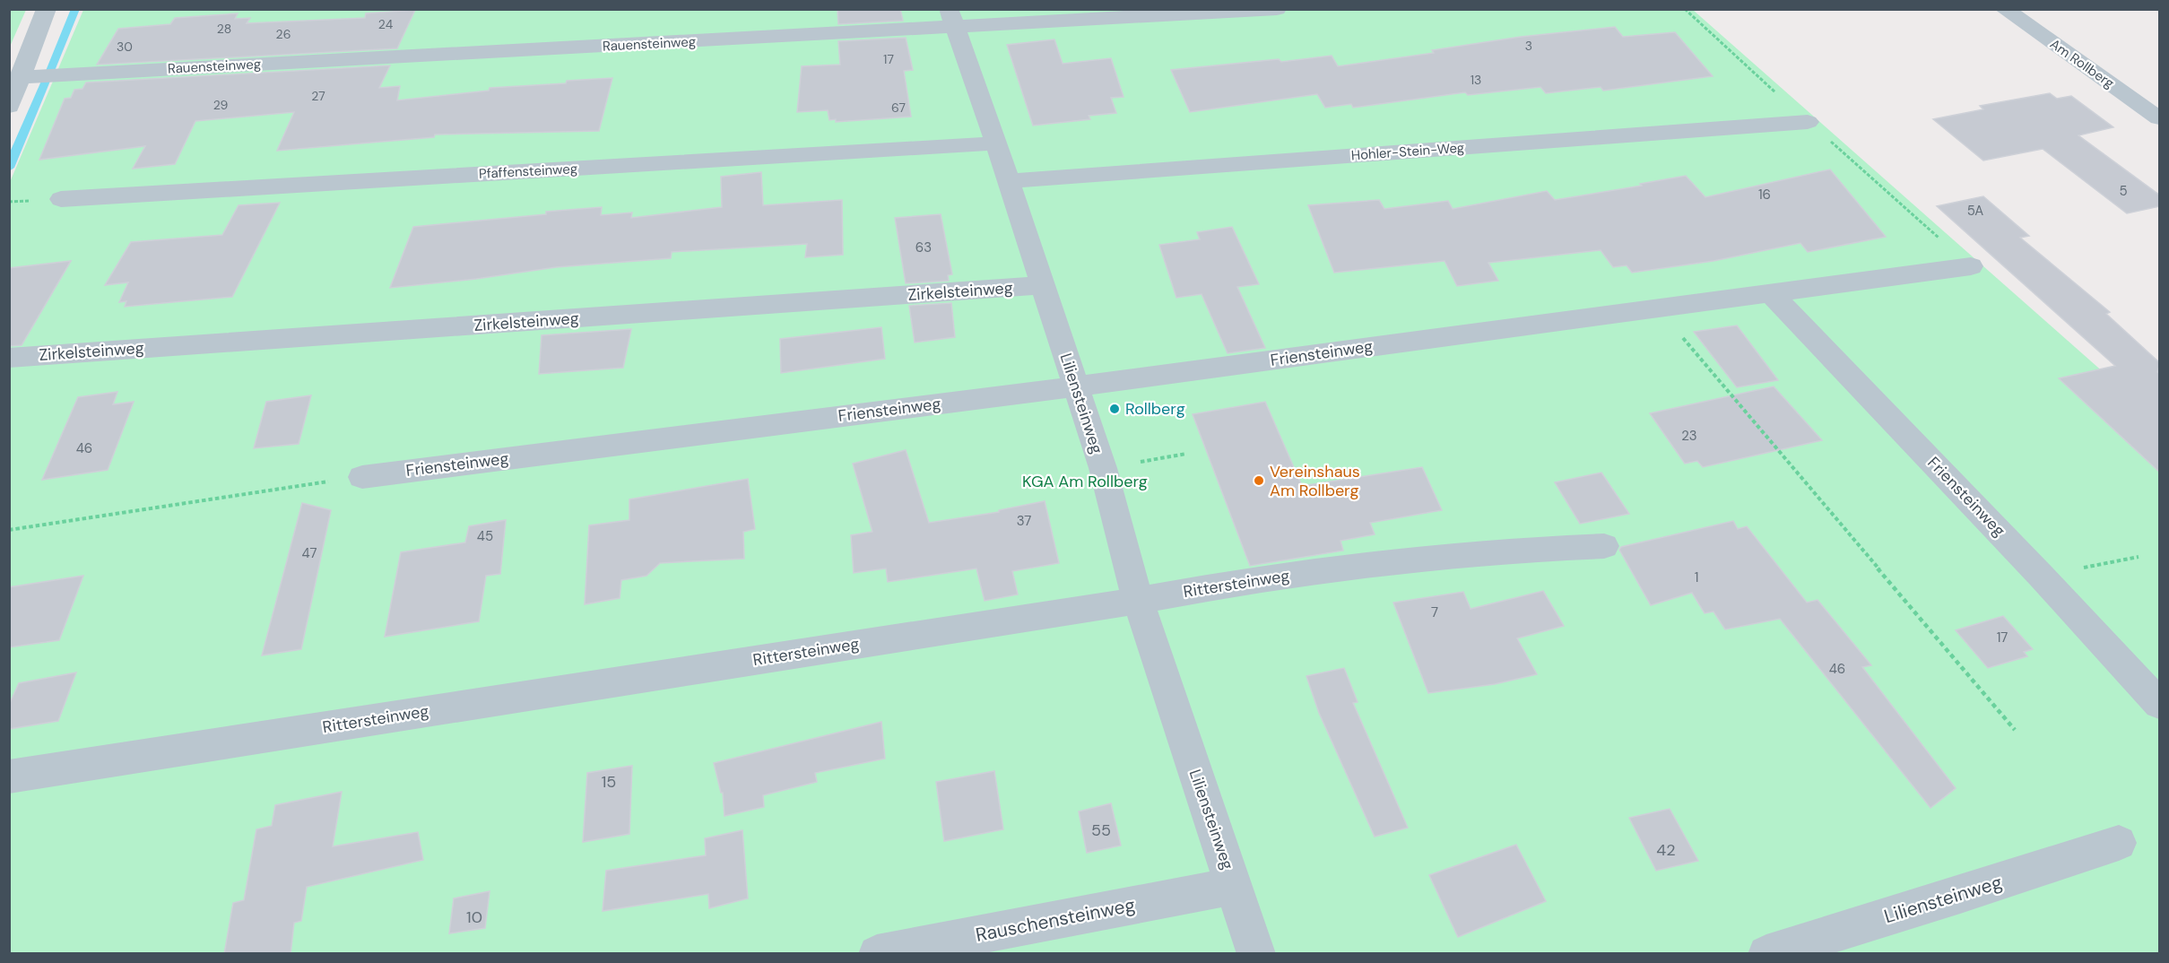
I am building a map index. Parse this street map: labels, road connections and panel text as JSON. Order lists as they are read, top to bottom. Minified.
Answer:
{"streets":{"street":["Rauensteinweg","Am Rollberg","Hohler-Stein-Weg","Pfaffensteinweg","Zirkelsteinweg","Friensteinweg","Liliensteinweg","Rittersteinweg","Rauschensteinweg"]},"crossings":[["Rauensteinweg","Liliensteinweg"],["Hohler-Stein-Weg","Liliensteinweg"],["Pfaffensteinweg","Liliensteinweg"],["Zirkelsteinweg","Liliensteinweg"],["Friensteinweg","Liliensteinweg"],["Liliensteinweg","Rittersteinweg"],["Liliensteinweg","Rauschensteinweg"]],"parks":["KGA Am Rollberg"],"places":["Rollberg","Vereinshaus Am Rollberg"],"house_numbers":["24","28","26","3","30","17","13","27","29","67","5","16","5A","63","23","46","37","45","47","1","7","17","46","15","55","42","10"]}
